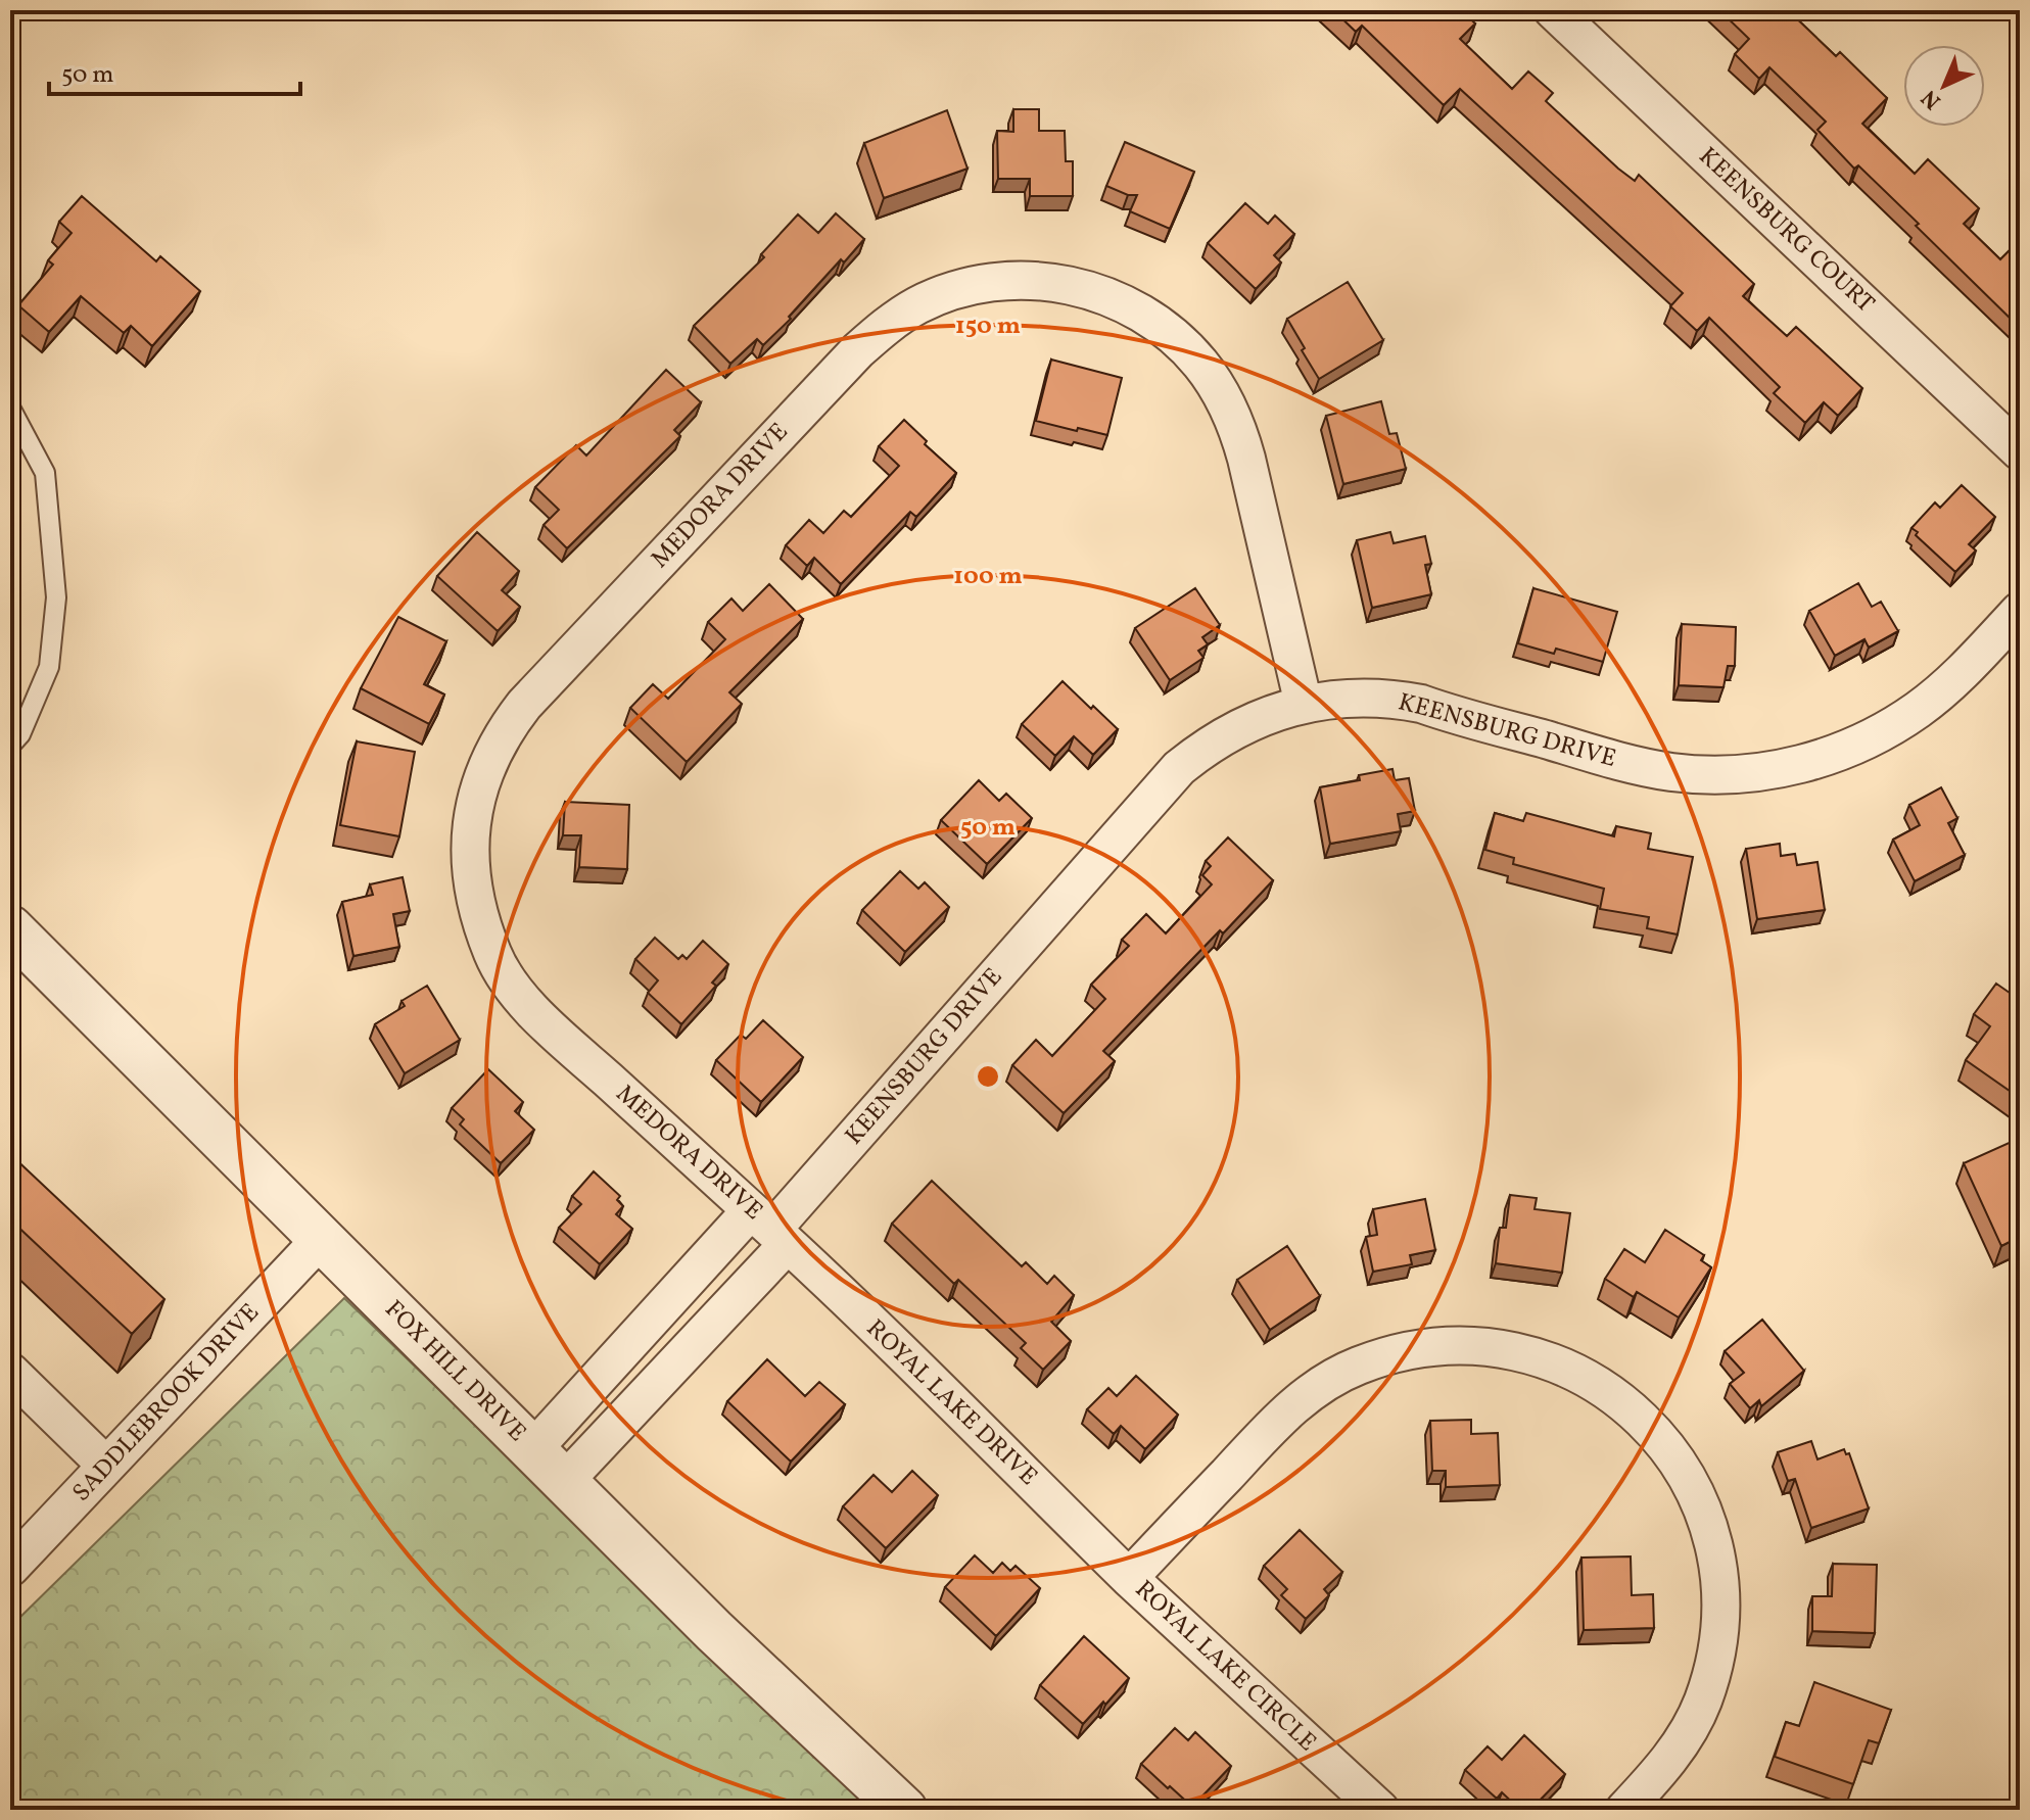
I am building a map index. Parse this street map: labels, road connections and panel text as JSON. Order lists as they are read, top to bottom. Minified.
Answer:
{"streets":{"street":["KEENSBURG COURT","MEDORA DRIVE","KEENSBURG DRIVE","FOX HILL DRIVE","SADDLEBROOK DRIVE","ROYAL LAKE DRIVE","ROYAL LAKE CIRCLE"]},"crossings":[["MEDORA DRIVE","KEENSBURG DRIVE"],["MEDORA DRIVE","ROYAL LAKE DRIVE"],["KEENSBURG DRIVE","FOX HILL DRIVE"],["KEENSBURG DRIVE","ROYAL LAKE DRIVE"],["FOX HILL DRIVE","SADDLEBROOK DRIVE"],["ROYAL LAKE DRIVE","ROYAL LAKE CIRCLE"]],"scale_bar":"50 m","north":"bottom left","rings":["150 m","100 m","50 m"]}
